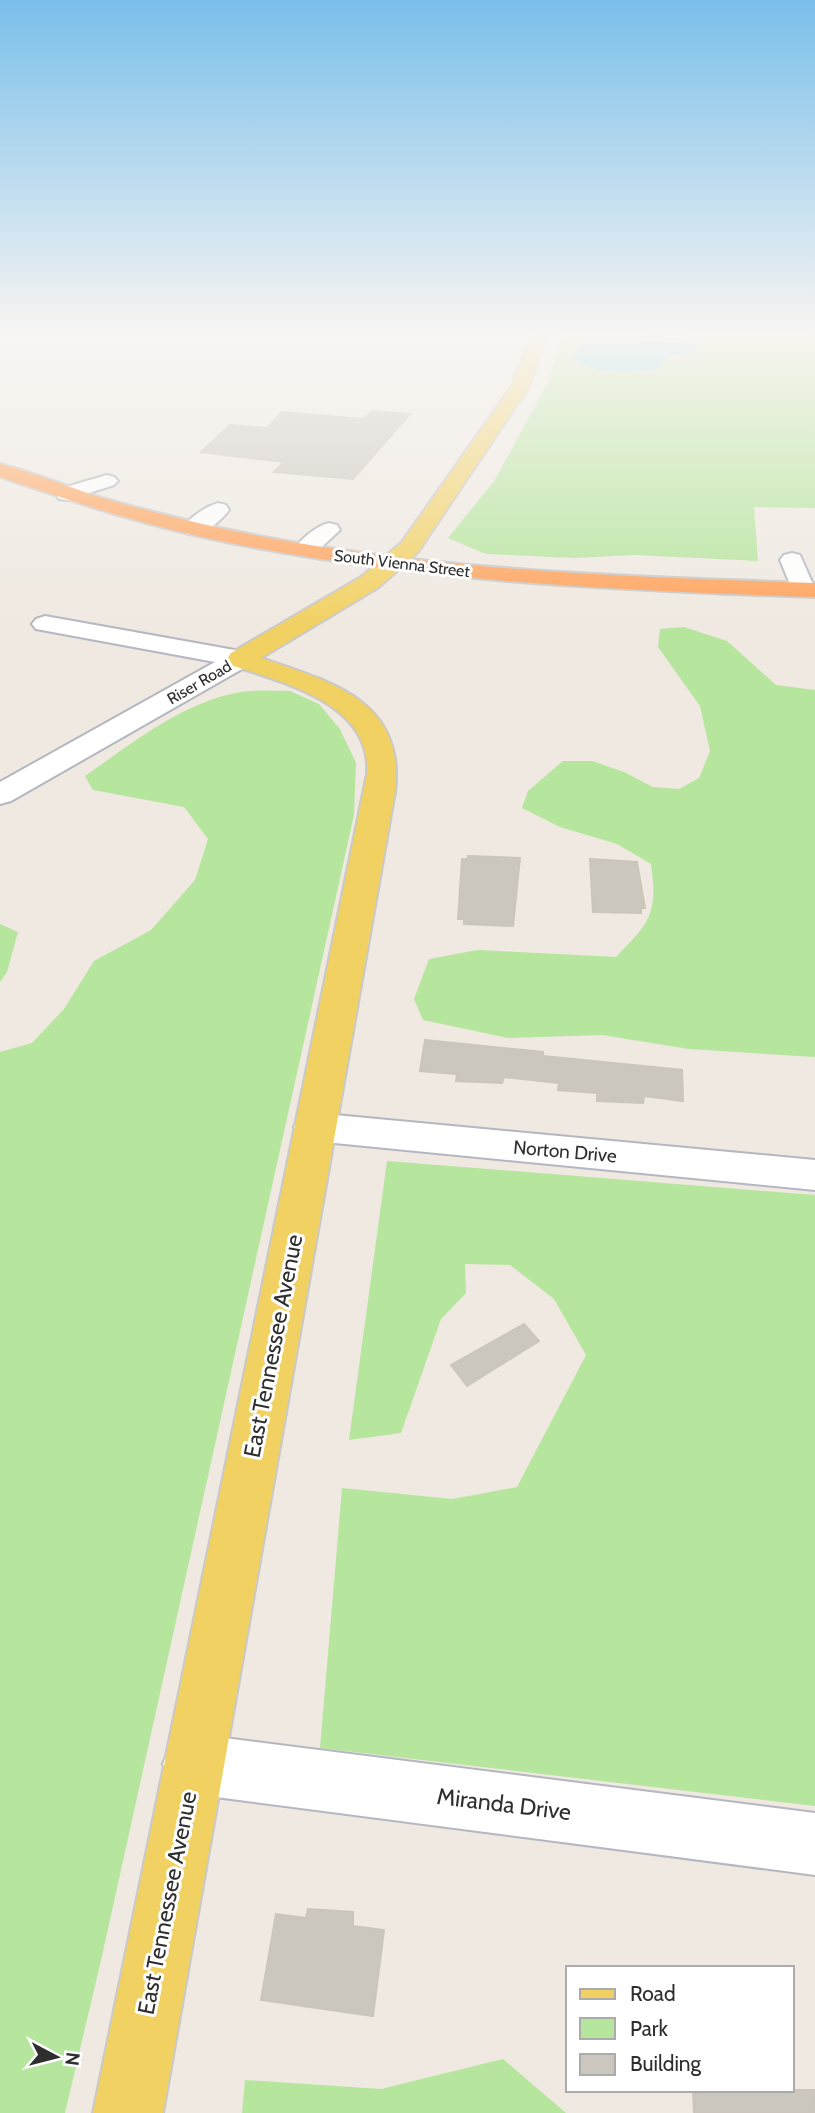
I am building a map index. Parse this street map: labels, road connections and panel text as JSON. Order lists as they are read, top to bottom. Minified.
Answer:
{"streets":{"highway":["South Vienna Street"],"main road":["Riser Road","East Tennessee Avenue"],"street":["Norton Drive","Miranda Drive"]},"crossings":[["South Vienna Street","Riser Road"],["Riser Road","East Tennessee Avenue"],["Norton Drive","East Tennessee Avenue"],["East Tennessee Avenue","Miranda Drive"]],"legend":["Road","Park","Building"],"north":"right"}
